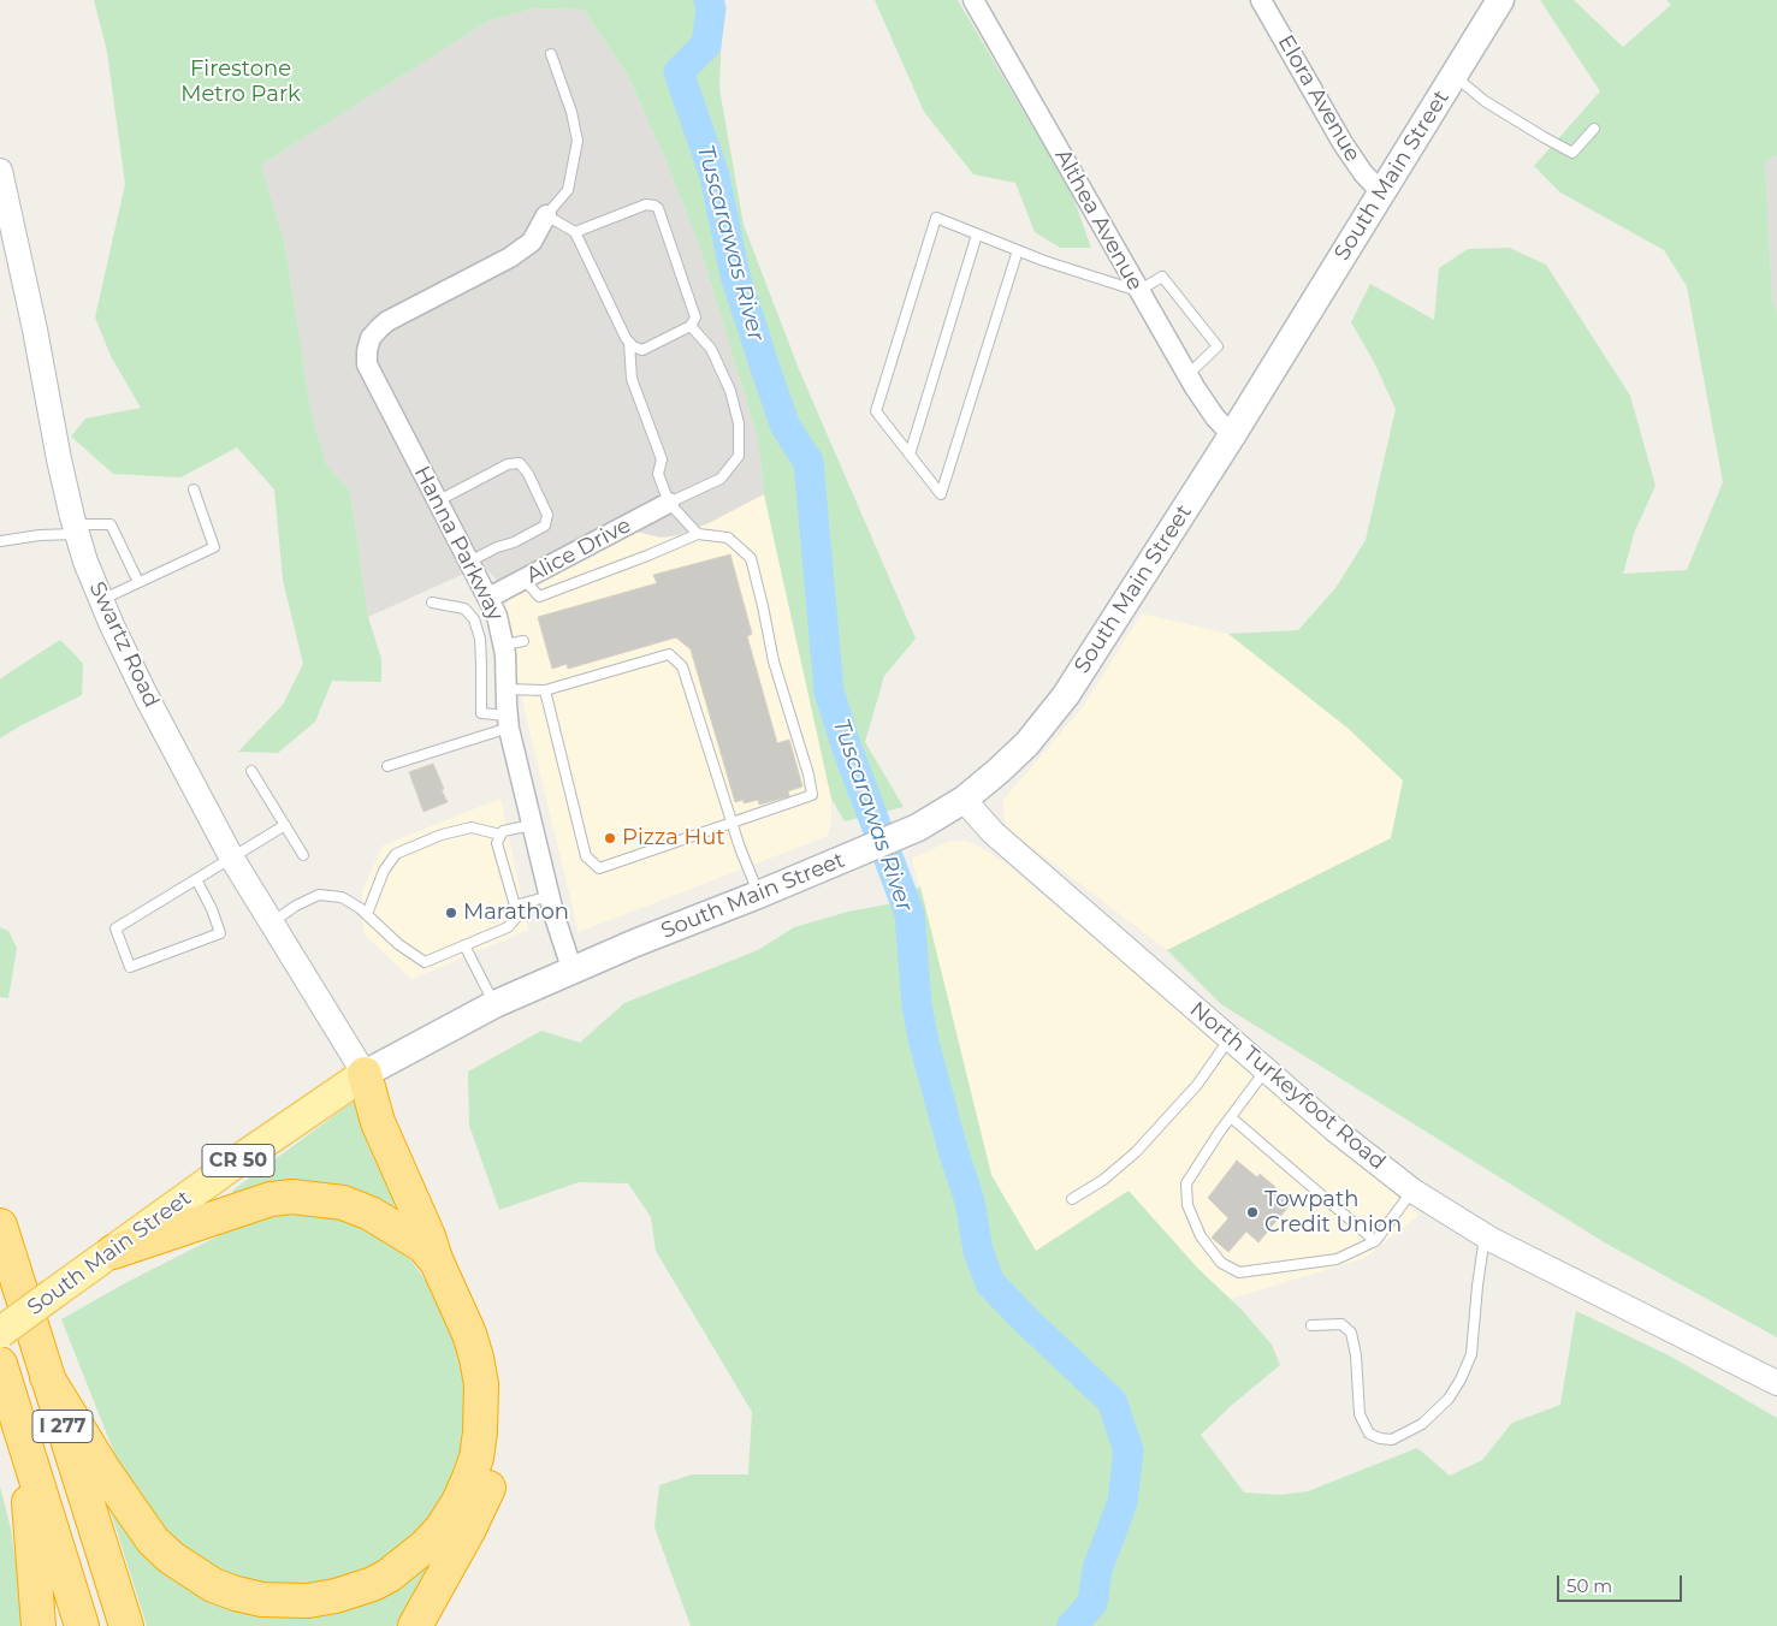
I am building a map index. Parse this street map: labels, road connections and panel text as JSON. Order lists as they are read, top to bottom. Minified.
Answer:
{"streets":{"highway":["I 277"],"main road":["South Main Street","CR 50"],"street":["Elora Avenue","Althea Avenue","Hanna Parkway","Alice Drive","Swartz Road","North Turkeyfoot Road"]},"crossings":[["Elora Avenue","South Main Street"],["South Main Street","Althea Avenue"],["South Main Street","Hanna Parkway"],["South Main Street","Swartz Road"],["South Main Street","North Turkeyfoot Road"],["Hanna Parkway","Alice Drive"]],"water":["Tuscarawas River"],"parks":["Firestone Metro Park"],"places":["Pizza Hut","Marathon","Towpath Credit Union"],"scale_bar":"50 m"}
